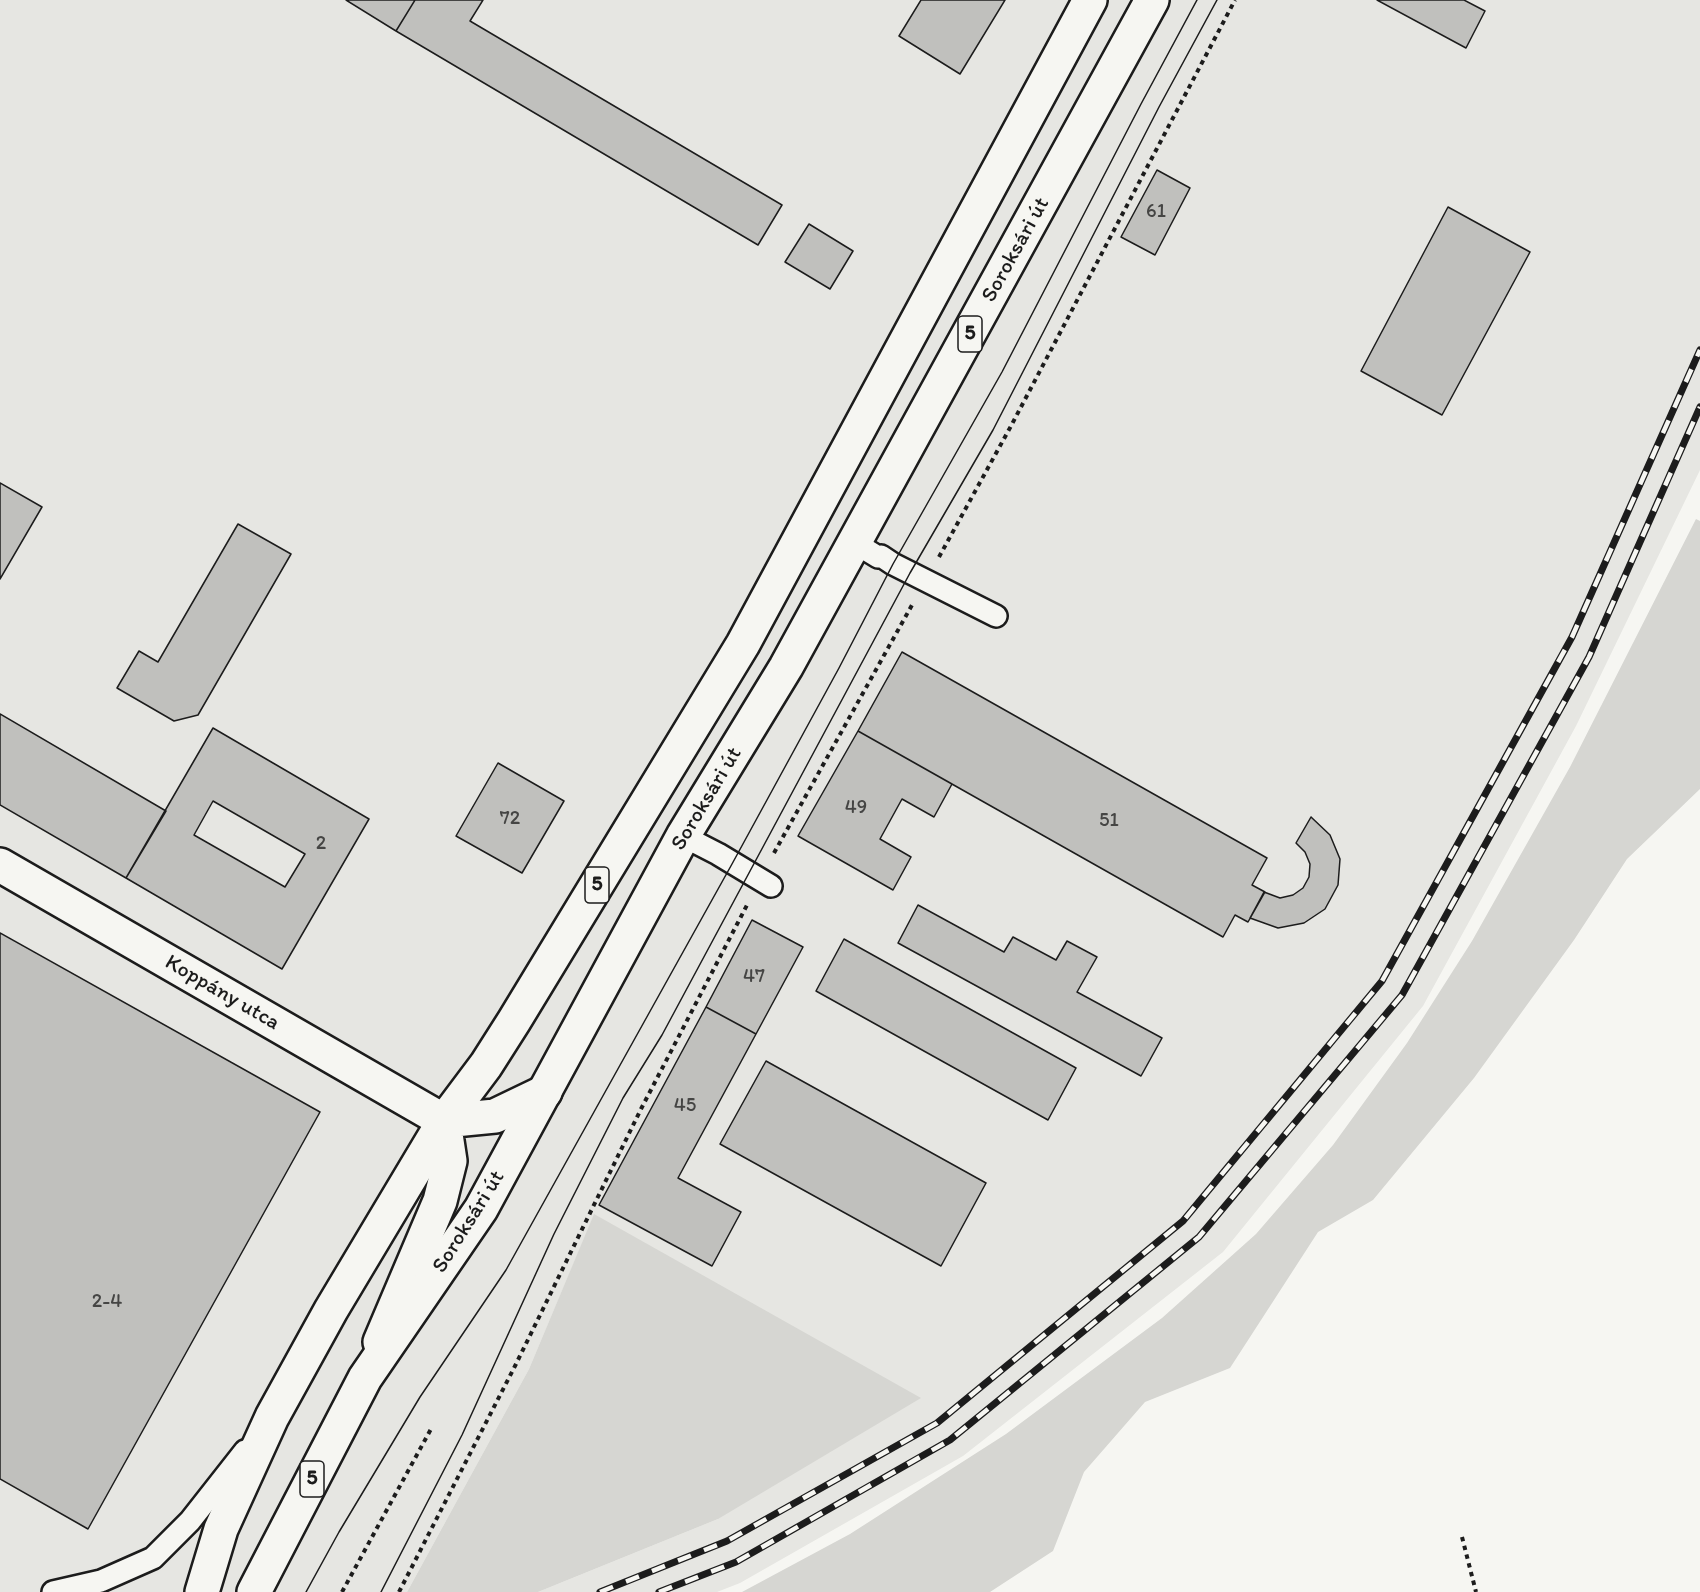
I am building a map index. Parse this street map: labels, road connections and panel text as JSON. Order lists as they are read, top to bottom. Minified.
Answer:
{"streets":{"main road":["Soroksári út","5","Koppány utca"]},"crossings":[["5","Koppány utca"]],"house_numbers":["61","49","72","51","2","47","45","2-4"]}
